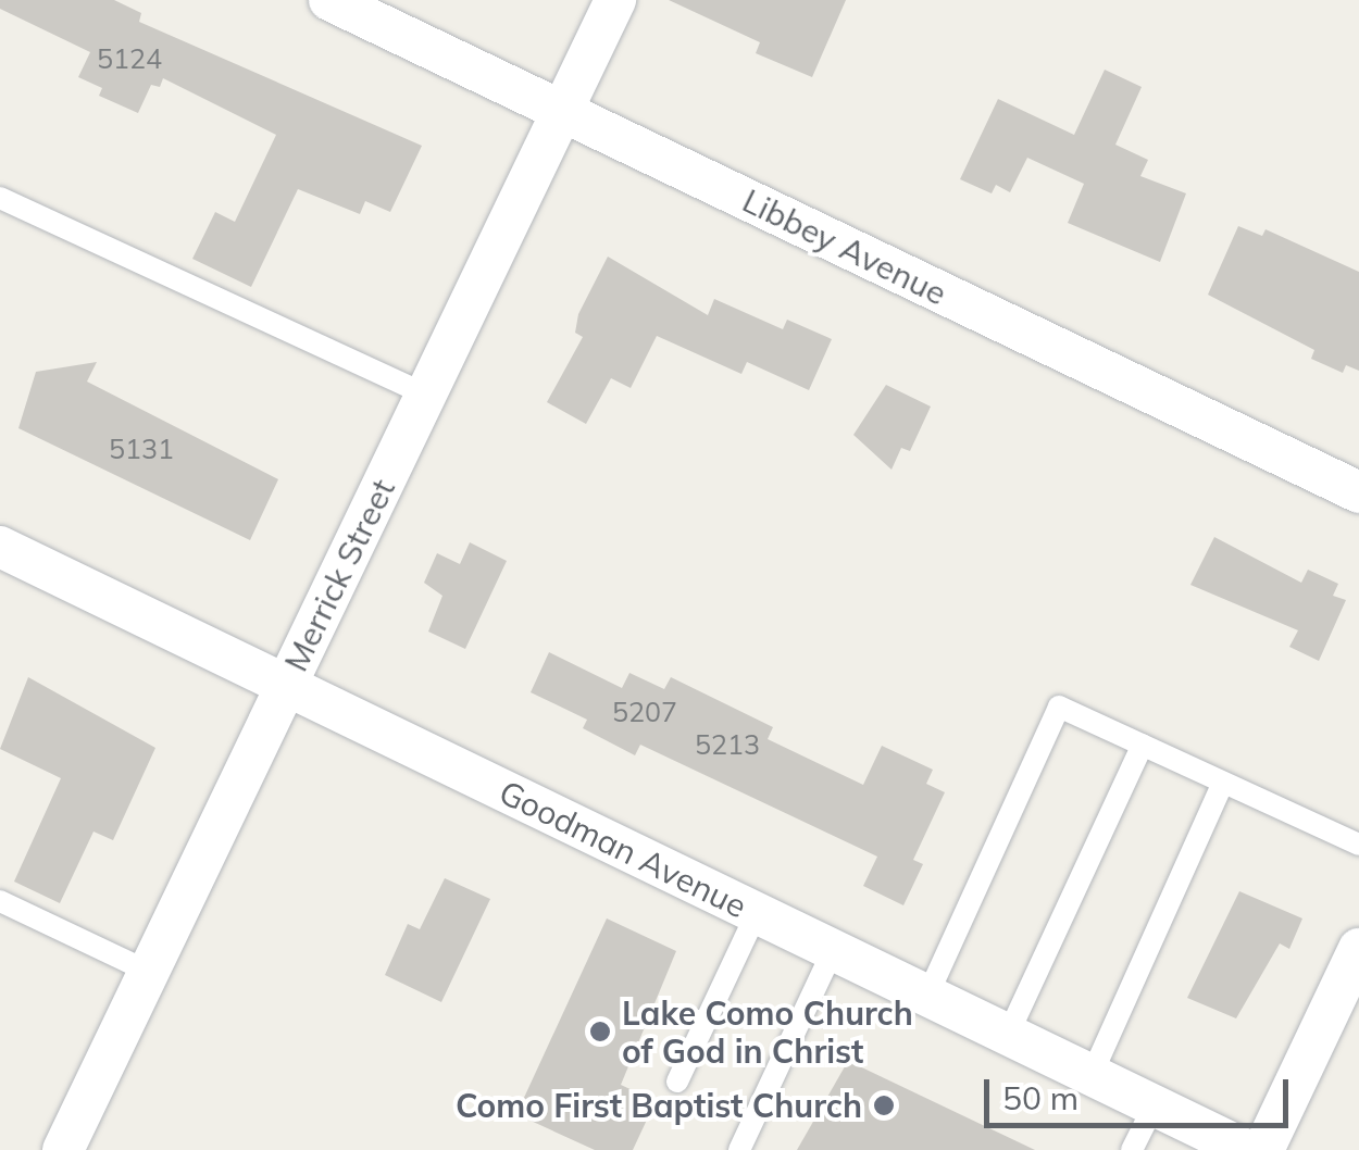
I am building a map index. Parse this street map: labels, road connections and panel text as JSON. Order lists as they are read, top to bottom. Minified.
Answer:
{"streets":{"street":["Libbey Avenue","Merrick Street","Goodman Avenue"]},"crossings":[["Libbey Avenue","Merrick Street"],["Merrick Street","Goodman Avenue"]],"places":["Lake Como Church of God in Christ","Como First Baptist Church"],"house_numbers":["5124","5131","5207","5213"],"scale_bar":"50 m"}
